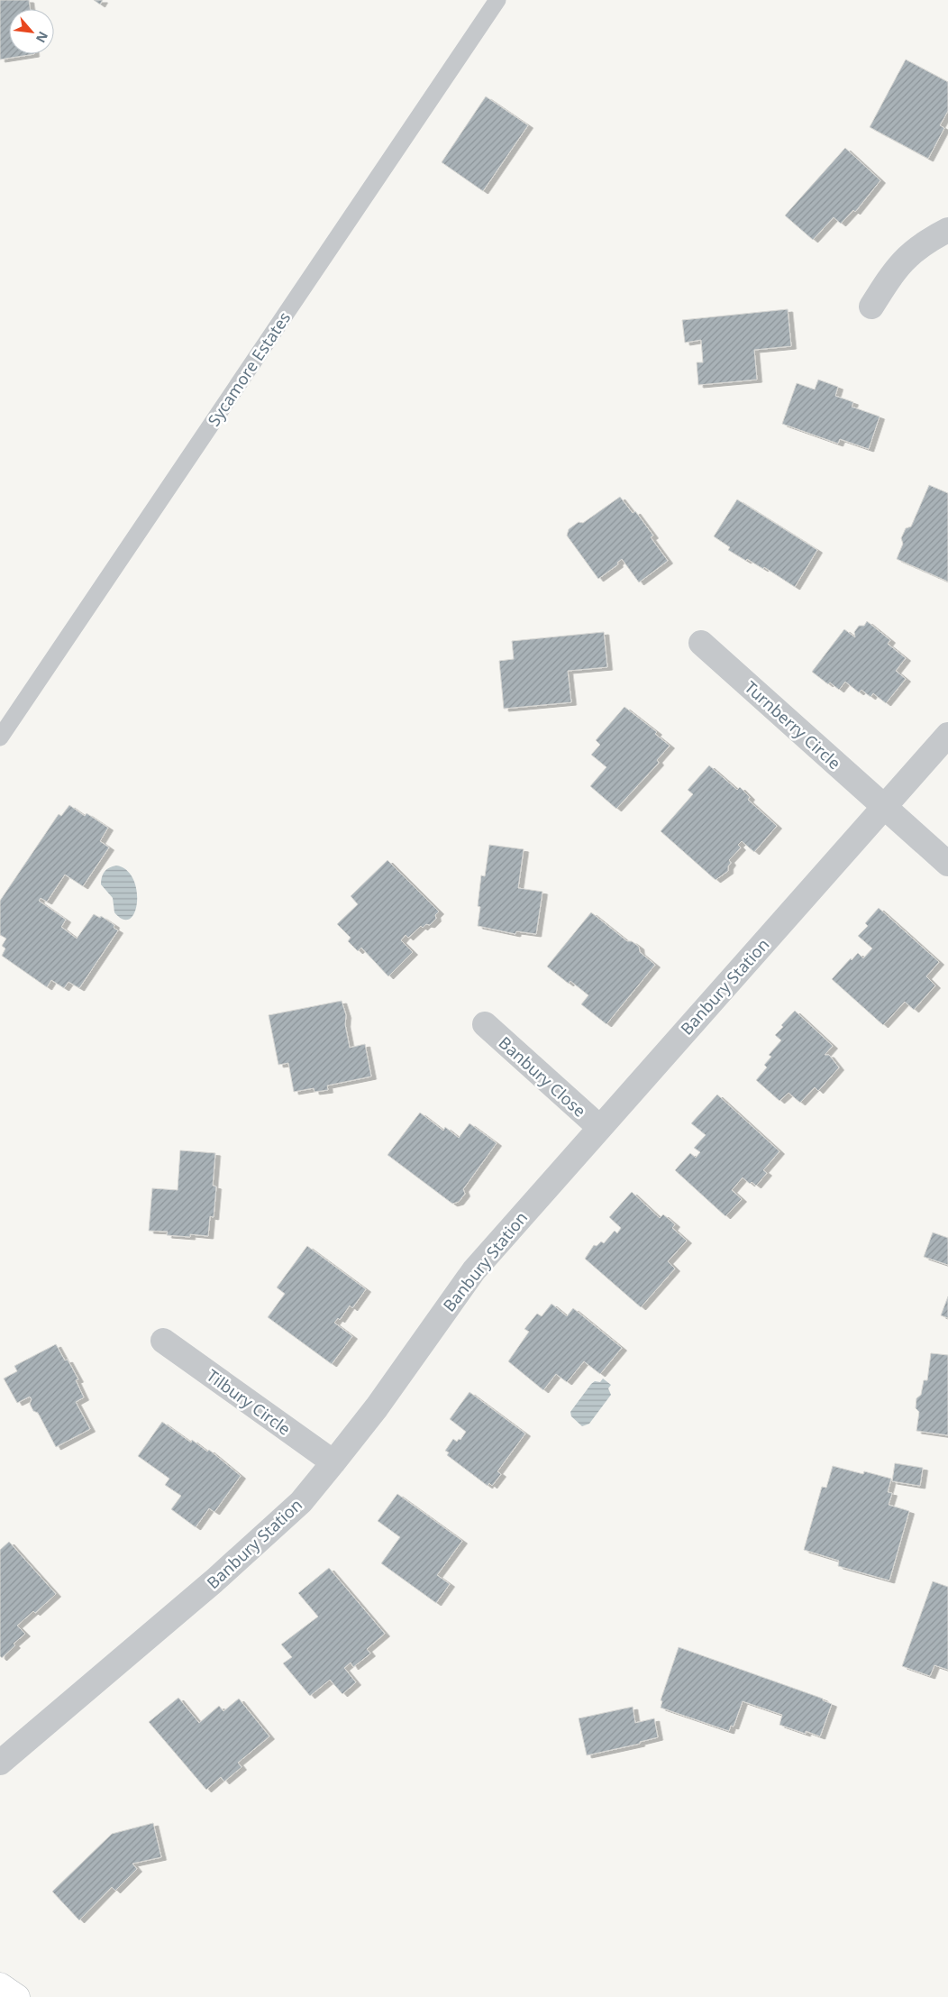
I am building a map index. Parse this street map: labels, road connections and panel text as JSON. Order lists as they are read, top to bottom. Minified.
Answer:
{"streets":{"street":["Turnberry Circle","Banbury Station","Banbury Close","Tilbury Circle"],"lane":["Sycamore Estates"]},"crossings":[["Turnberry Circle","Banbury Station"],["Banbury Station","Banbury Close"],["Banbury Station","Tilbury Circle"]],"north":"bottom right"}
